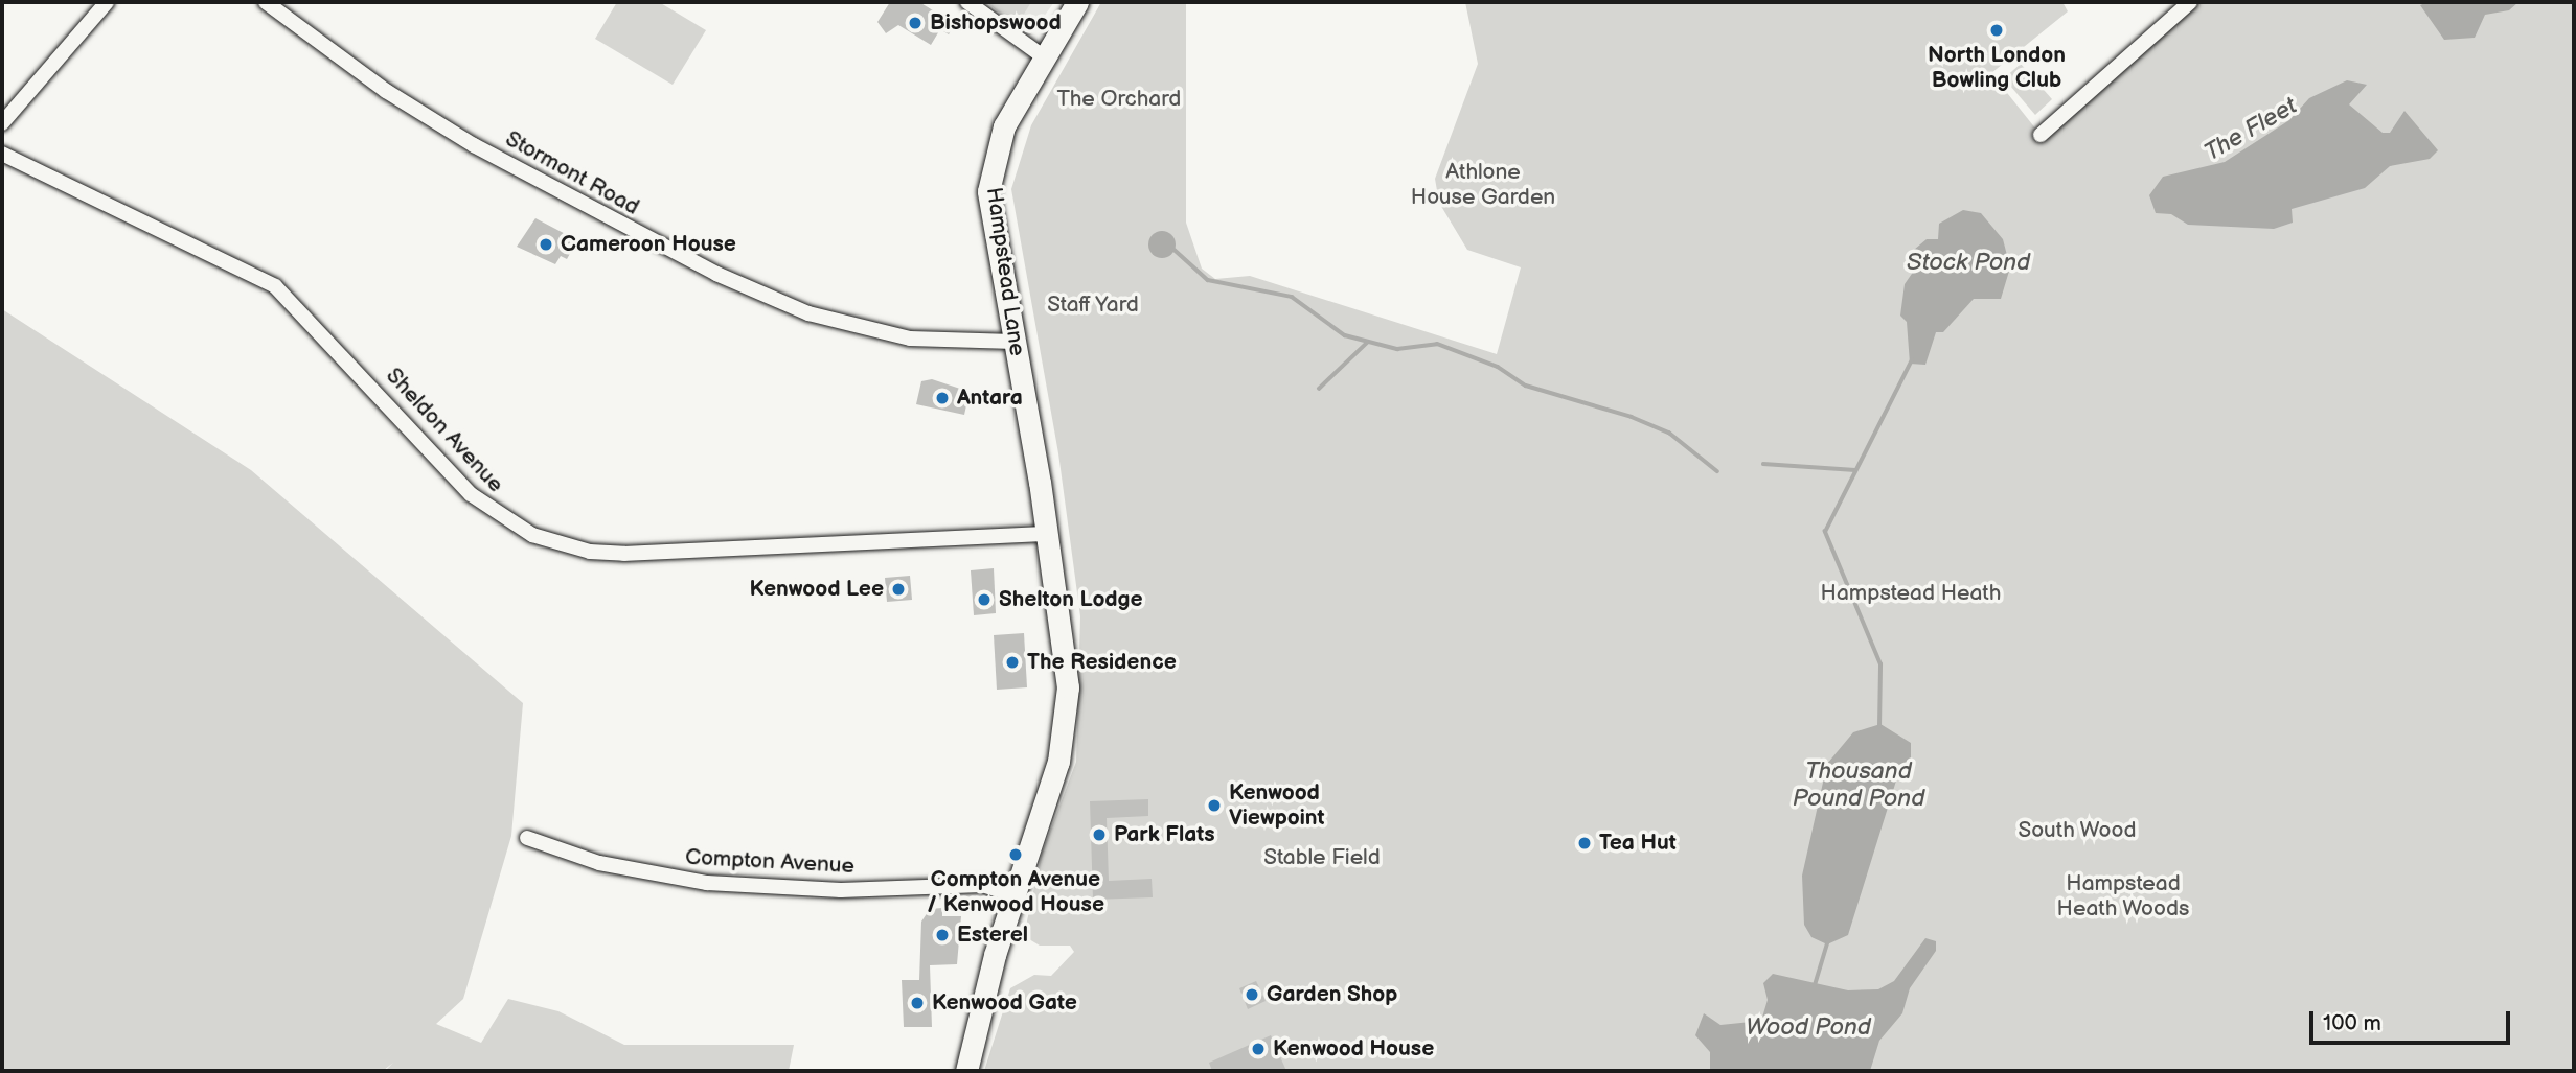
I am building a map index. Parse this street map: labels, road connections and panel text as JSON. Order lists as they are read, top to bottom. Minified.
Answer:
{"streets":{"main road":["Hampstead Lane"],"street":["Stormont Road","Sheldon Avenue","Compton Avenue"]},"crossings":[["Stormont Road","Hampstead Lane"],["Hampstead Lane","Sheldon Avenue"],["Hampstead Lane","Compton Avenue"]],"water":["The Fleet","Stock Pond","Thousand Pound Pond","Wood Pond"],"parks":["The Orchard","Athlone House Garden","Staff Yard","Hampstead Heath","South Wood","Stable Field","Hampstead Heath Woods"],"places":["Bishopswood","North London Bowling Club","Cameroon House","Antara","Kenwood Lee","Shelton Lodge","The Residence","Kenwood Viewpoint","Park Flats","Tea Hut","Compton Avenue / Kenwood House","Esterel","Garden Shop","Kenwood Gate","Kenwood House"],"scale_bar":"100 m"}
